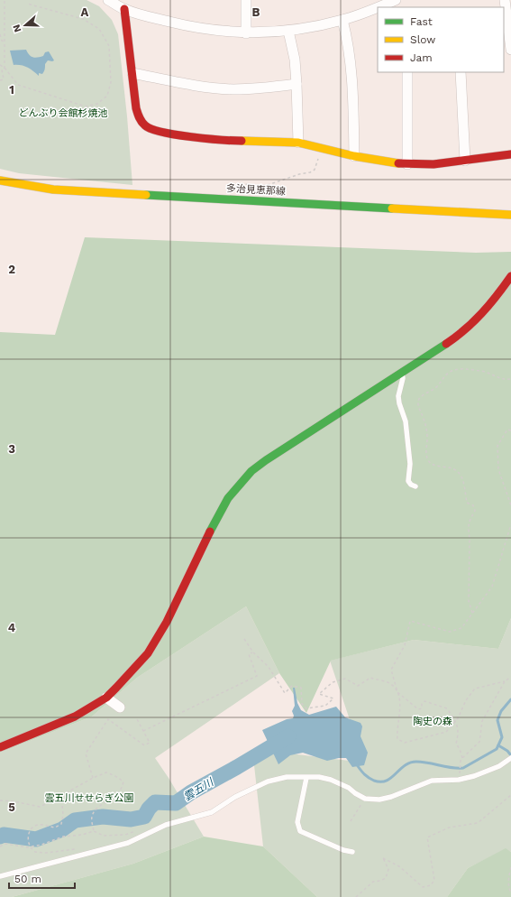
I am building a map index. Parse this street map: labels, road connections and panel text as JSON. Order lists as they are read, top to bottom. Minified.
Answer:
{"streets":{"street":["多治見恵那線"]},"water":["雲五川"],"parks":["どんぶり会館杉焼池","陶史の森","雲五川せせらぎ公園"],"legend":["Fast","Slow","Jam"],"scale_bar":"50 m","north":"left","grid":{"columns":["A","B"],"rows":["1","2","3","4","5"]}}
